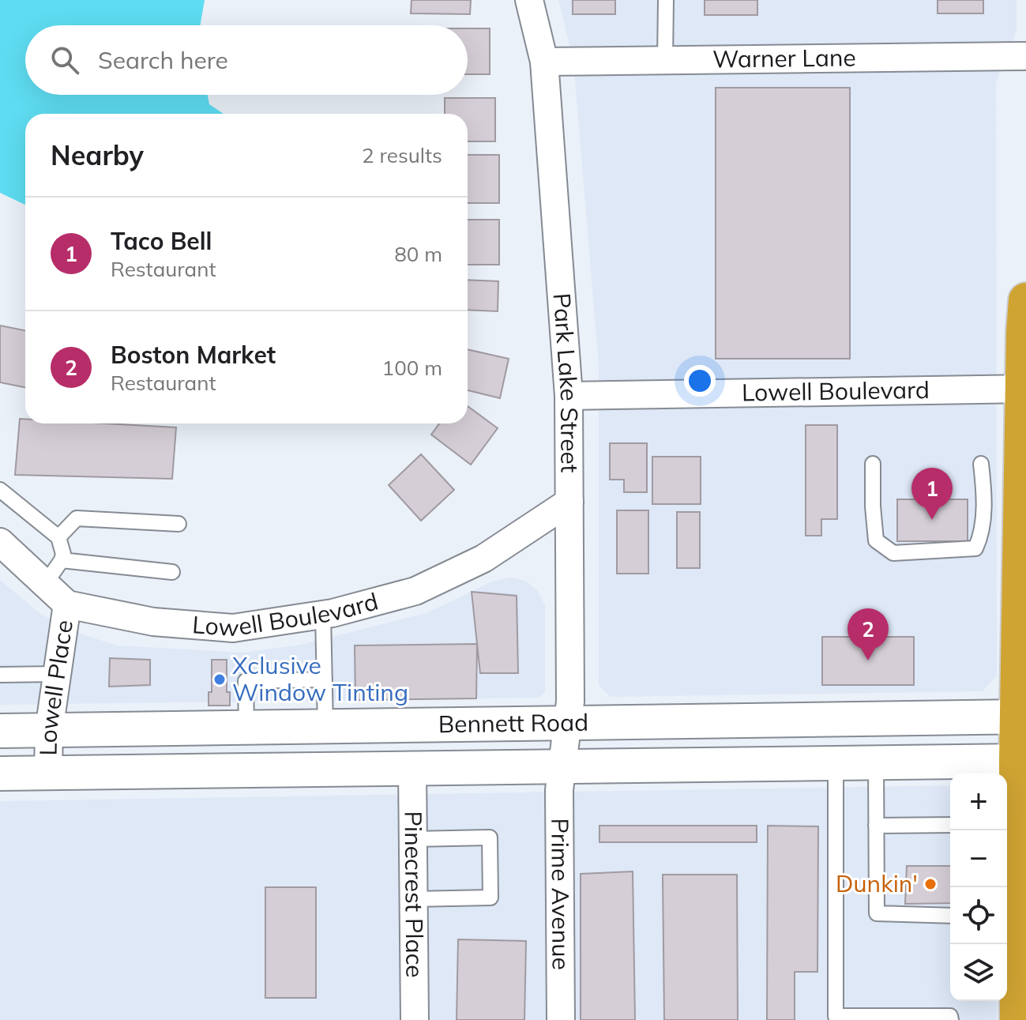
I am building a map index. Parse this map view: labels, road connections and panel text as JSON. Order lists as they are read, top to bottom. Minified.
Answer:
{"streets":{"street":["Warner Lane","Park Lake Street","Lowell Boulevard","Lowell Place","Bennett Road","Prime Avenue","Pinecrest Place"]},"crossings":[["Warner Lane","Park Lake Street"],["Park Lake Street","Lowell Boulevard"],["Park Lake Street","Bennett Road"],["Park Lake Street","Prime Avenue"],["Lowell Boulevard","Lowell Place"],["Lowell Place","Bennett Road"],["Bennett Road","Prime Avenue"],["Bennett Road","Pinecrest Place"]],"places":["Xclusive Window Tinting","Dunkin'"],"page":{"search":"Search here","heading":["Nearby","2 results"],"list":[{"mark":"1","name":"Taco Bell","note":"Restaurant","value":"80 m"},{"mark":"2","name":"Boston Market","note":"Restaurant","value":"100 m"}],"pins":["1","2"],"map_buttons":["+","−"]}}
